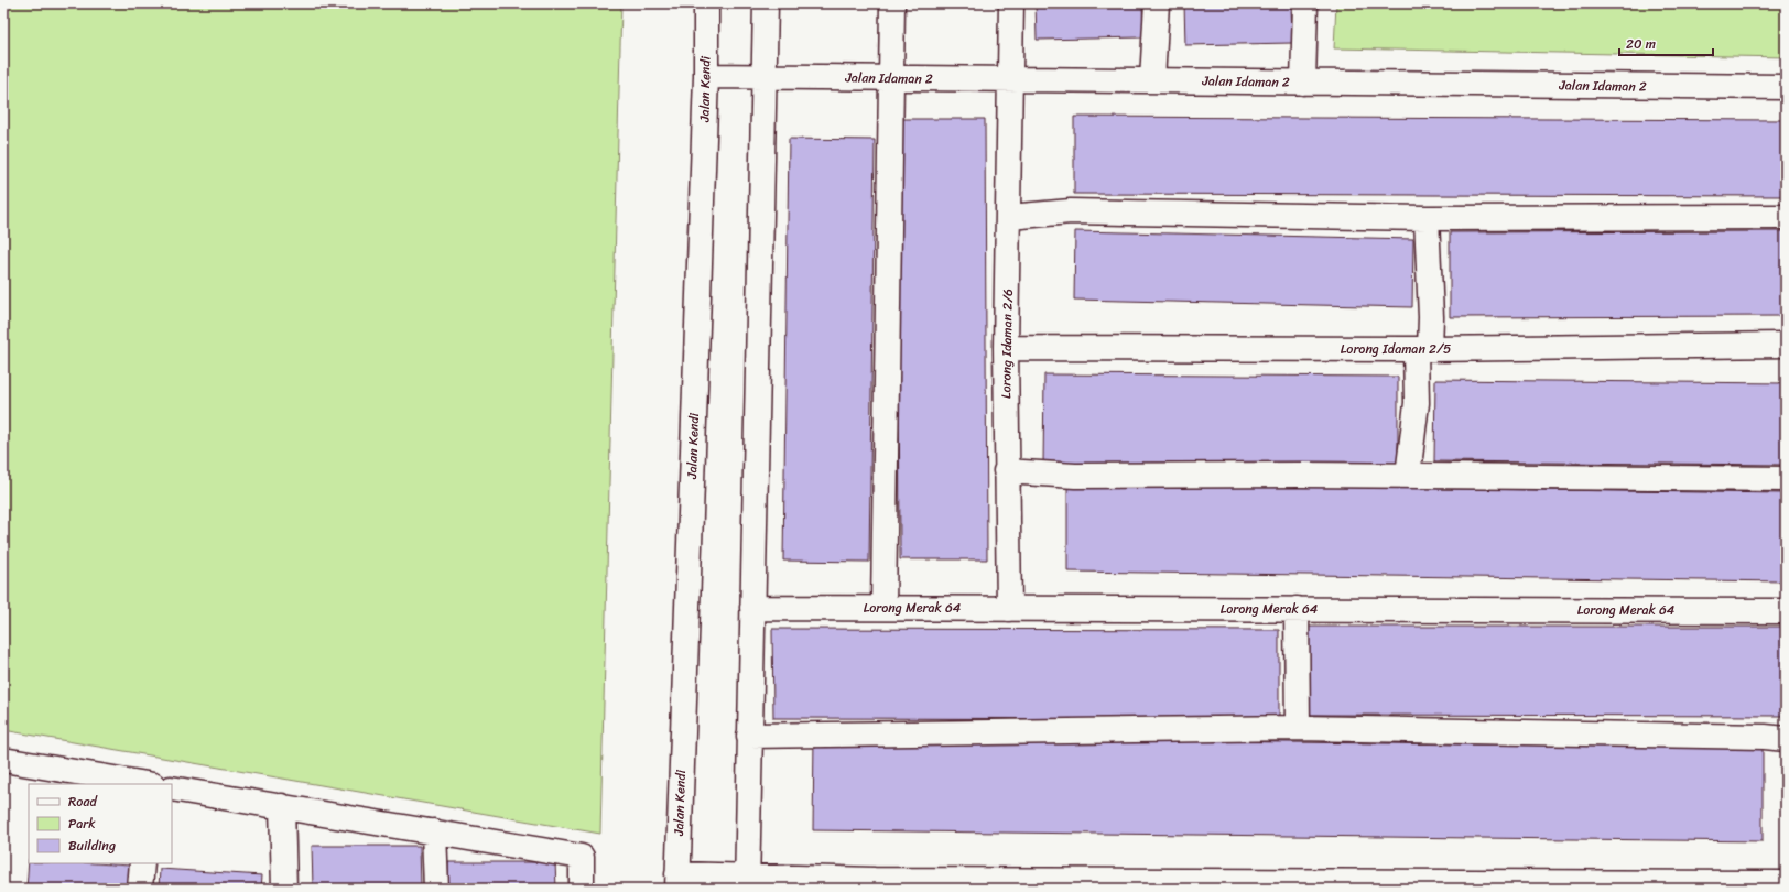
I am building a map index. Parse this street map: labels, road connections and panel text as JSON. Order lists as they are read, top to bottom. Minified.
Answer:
{"streets":{"street":["Jalan Idaman 2","Jalan Kendi","Lorong Idaman 2/6","Lorong Idaman 2/5","Lorong Merak 64"]},"crossings":[["Jalan Idaman 2","Jalan Kendi"],["Jalan Idaman 2","Lorong Idaman 2/6"],["Lorong Idaman 2/6","Lorong Idaman 2/5"],["Lorong Idaman 2/6","Lorong Merak 64"]],"legend":["Road","Park","Building"],"scale_bar":"20 m"}
